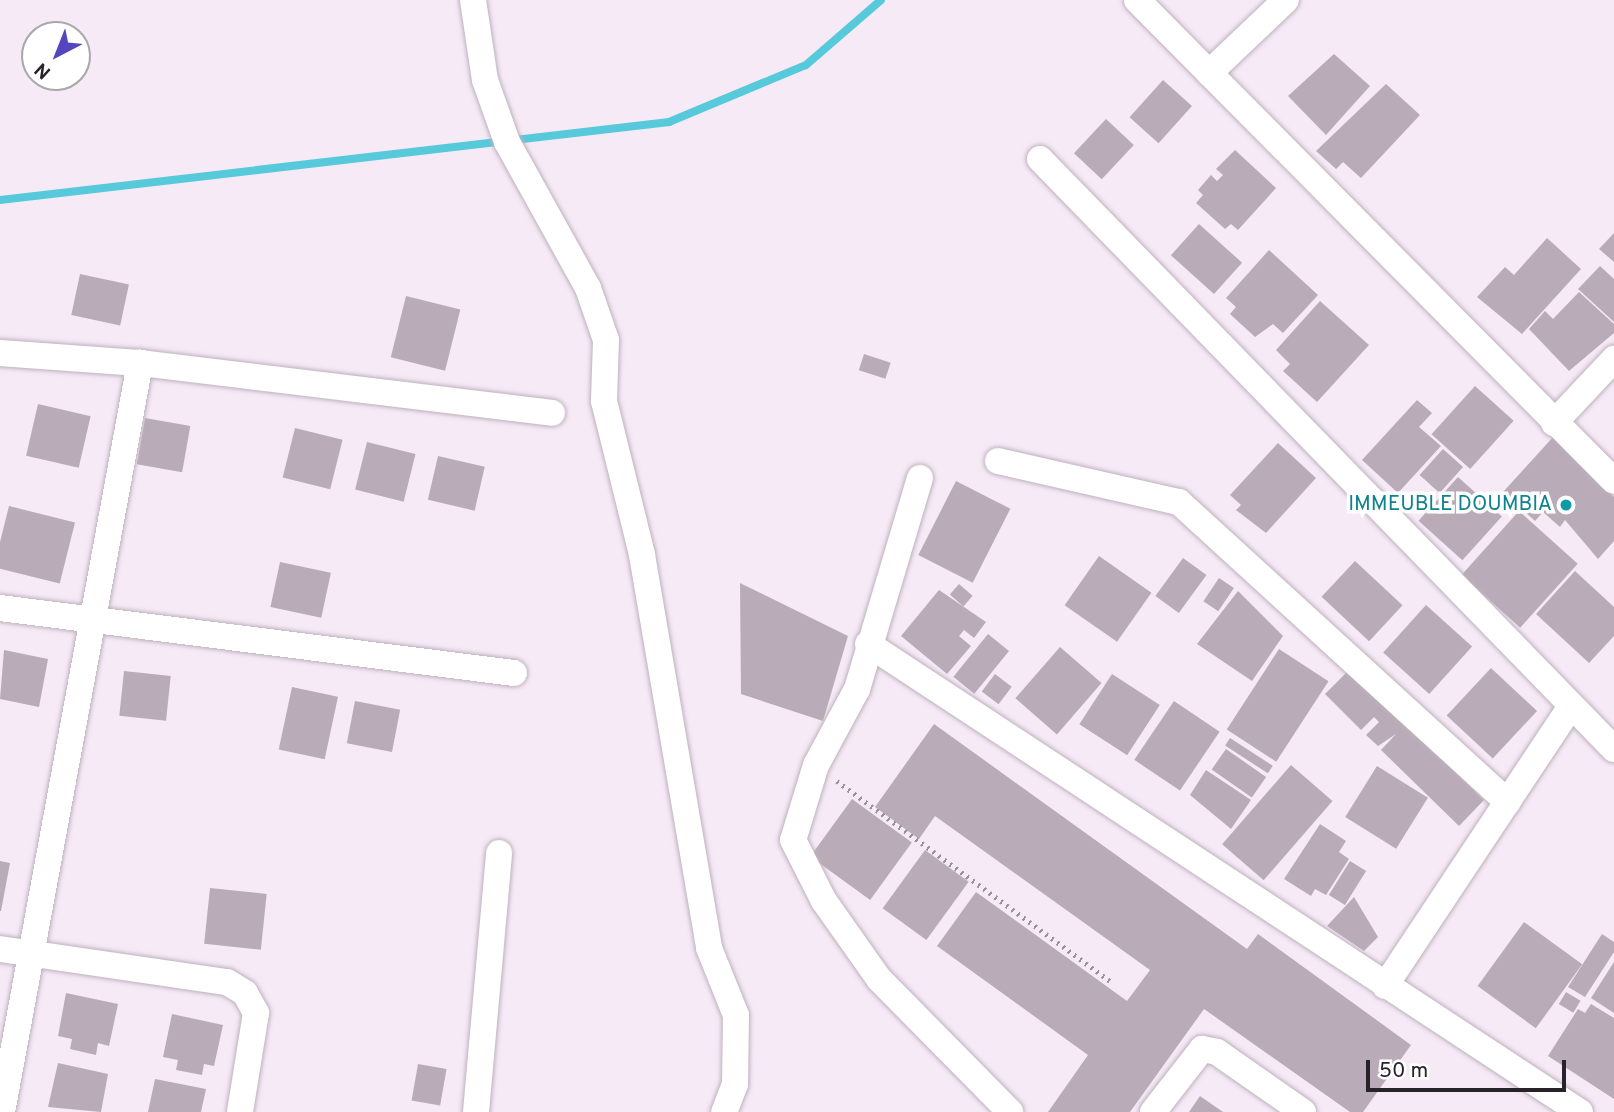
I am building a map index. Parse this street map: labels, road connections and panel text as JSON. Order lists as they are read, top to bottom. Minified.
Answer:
{"places":["IMMEUBLE DOUMBIA"],"scale_bar":"50 m","north":"bottom left"}
